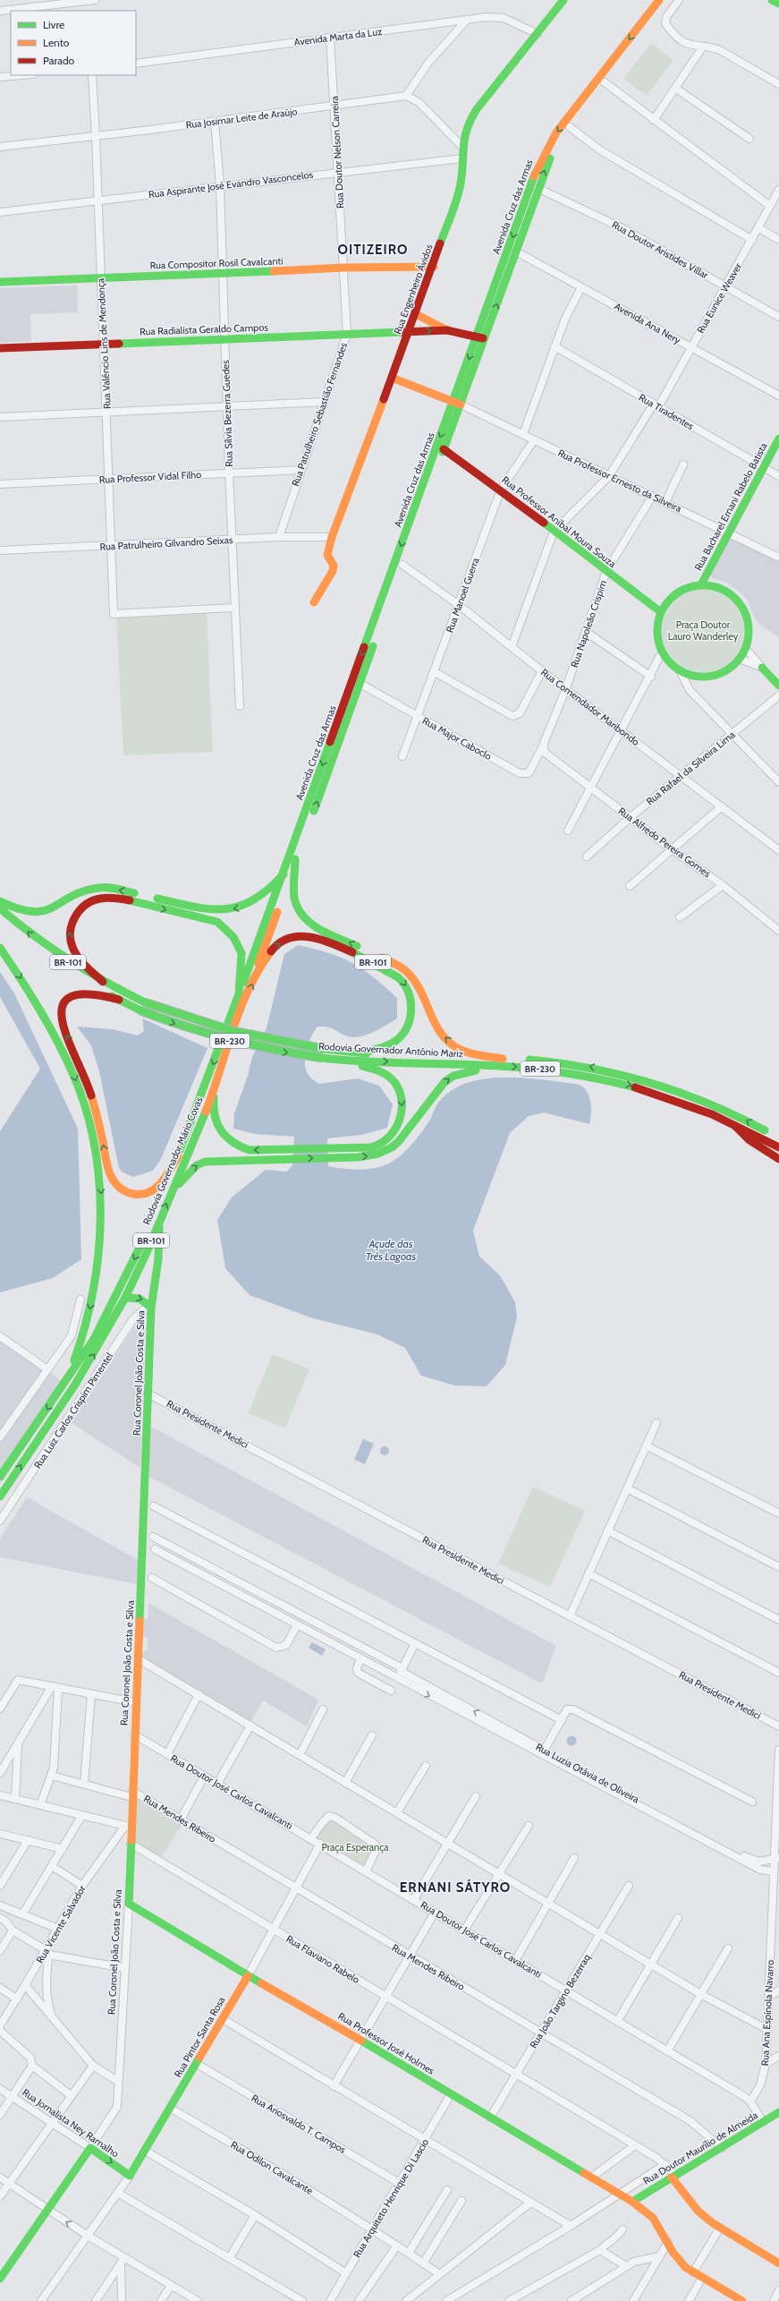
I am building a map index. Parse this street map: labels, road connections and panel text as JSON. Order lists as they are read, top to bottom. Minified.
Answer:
{"streets":{"main road":["Avenida Cruz das Armas","Rua Compositor Rosil Cavalcanti","Rua Engenheiro Ávidos","Rua Radialista Geraldo Campos","Rua Bacharel Ernani Rabelo Batista","Rua Professor Aníbal Moura Souza","BR-101","BR-230","Rodovia Governador Antônio Mariz","Rodovia Governador Mário Covas","Rua Coronel João Costa e Silva","Rua Pintor Santa Rosa","Rua Professor José Holmes","Rua Jornalista Ney Ramalho","Rua Doutor Maurílio de Almeida"],"street":["Avenida Marta da Luz","Rua Josimar Leite de Araújo","Rua Doutor Nelson Carreira","Rua Aspirante José Evandro Vasconcelos","Rua Doutor Aristides Villar","Rua Eunice Weaver","Avenida Ana Nery","Rua Valêncio Lins de Mendonça","Rua Tiradentes","Rua Sílvia Bezerra Guedes","Rua Patrulheiro Sebastião Fernandes","Rua Professor Vidal Filho","Rua Professor Ernesto da Silveira","Rua Patrulheiro Gilvandro Seixas","Rua Manoel Guerra","Rua Napoleão Crispim","Rua Comendador Maribondo","Rua Major Caboclo","Rua Rafael da Silveira Lima","Rua Alfredo Pereira Gomes","Rua Luiz Carlos Crispim Pimentel","Rua Presidente Medici","Rua Luzia Otávia de Oliveira","Rua Doutor José Carlos Cavalcanti","Rua Mendes Ribeiro","Rua Vicente Salvador","Rua Flaviano Rabelo","Rua João Targino Bezerraq","Rua Ana Espínola Navarro","Rua Ariosvaldo T. Campos","Rua Odilon Cavalcante","Rua Arquiteto Henrique Di Lascio"]},"crossings":[["Avenida Marta da Luz","Rua Doutor Nelson Carreira"],["Avenida Marta da Luz","Rua Engenheiro Ávidos"],["Rua Josimar Leite de Araújo","Rua Doutor Nelson Carreira"],["Rua Josimar Leite de Araújo","Rua Valêncio Lins de Mendonça"],["Rua Josimar Leite de Araújo","Rua Sílvia Bezerra Guedes"],["Rua Doutor Nelson Carreira","Rua Aspirante José Evandro Vasconcelos"],["Rua Doutor Nelson Carreira","Rua Compositor Rosil Cavalcanti"],["Rua Doutor Nelson Carreira","Rua Patrulheiro Sebastião Fernandes"],["Rua Aspirante José Evandro Vasconcelos","Rua Engenheiro Ávidos"],["Rua Aspirante José Evandro Vasconcelos","Rua Valêncio Lins de Mendonça"],["Rua Aspirante José Evandro Vasconcelos","Rua Sílvia Bezerra Guedes"],["Avenida Cruz das Armas","Rua Doutor Aristides Villar"],["Avenida Cruz das Armas","Avenida Ana Nery"],["Avenida Cruz das Armas","Rua Professor Ernesto da Silveira"],["Avenida Cruz das Armas","Rua Professor Aníbal Moura Souza"],["Avenida Cruz das Armas","Rua Comendador Maribondo"],["Avenida Cruz das Armas","Rua Major Caboclo"],["Avenida Cruz das Armas","BR-101"],["Avenida Cruz das Armas","Rodovia Governador Mário Covas"],["Rua Doutor Aristides Villar","Rua Eunice Weaver"],["Rua Compositor Rosil Cavalcanti","Rua Engenheiro Ávidos"],["Rua Compositor Rosil Cavalcanti","Rua Valêncio Lins de Mendonça"],["Rua Compositor Rosil Cavalcanti","Rua Sílvia Bezerra Guedes"],["Rua Compositor Rosil Cavalcanti","Rua Patrulheiro Sebastião Fernandes"],["Rua Engenheiro Ávidos","Rua Radialista Geraldo Campos"],["Rua Engenheiro Ávidos","Rua Patrulheiro Gilvandro Seixas"],["Rua Eunice Weaver","Avenida Ana Nery"],["Rua Eunice Weaver","Rua Tiradentes"],["Rua Eunice Weaver","Rua Professor Ernesto da Silveira"],["Rua Eunice Weaver","Rua Professor Aníbal Moura Souza"],["Rua Radialista Geraldo Campos","Rua Valêncio Lins de Mendonça"],["Rua Radialista Geraldo Campos","Rua Sílvia Bezerra Guedes"],["Rua Radialista Geraldo Campos","Rua Patrulheiro Sebastião Fernandes"],["Rua Valêncio Lins de Mendonça","Rua Sílvia Bezerra Guedes"],["Rua Valêncio Lins de Mendonça","Rua Professor Vidal Filho"],["Rua Valêncio Lins de Mendonça","Rua Patrulheiro Gilvandro Seixas"],["Rua Tiradentes","Rua Bacharel Ernani Rabelo Batista"],["Rua Sílvia Bezerra Guedes","Rua Professor Vidal Filho"],["Rua Sílvia Bezerra Guedes","Rua Patrulheiro Gilvandro Seixas"],["Rua Patrulheiro Sebastião Fernandes","Rua Professor Vidal Filho"],["Rua Patrulheiro Sebastião Fernandes","Rua Patrulheiro Gilvandro Seixas"],["Rua Professor Ernesto da Silveira","Rua Bacharel Ernani Rabelo Batista"],["Rua Professor Ernesto da Silveira","Rua Manoel Guerra"],["Rua Professor Ernesto da Silveira","Rua Napoleão Crispim"],["Rua Bacharel Ernani Rabelo Batista","Rua Professor Aníbal Moura Souza"],["Rua Professor Aníbal Moura Souza","Rua Manoel Guerra"],["Rua Professor Aníbal Moura Souza","Rua Napoleão Crispim"],["Rua Manoel Guerra","Rua Comendador Maribondo"],["Rua Manoel Guerra","Rua Major Caboclo"],["Rua Napoleão Crispim","Rua Comendador Maribondo"],["Rua Napoleão Crispim","Rua Major Caboclo"],["Rua Napoleão Crispim","Rua Alfredo Pereira Gomes"],["Rua Comendador Maribondo","Rua Rafael da Silveira Lima"],["Rua Major Caboclo","Rua Alfredo Pereira Gomes"],["Rua Rafael da Silveira Lima","Rua Alfredo Pereira Gomes"],["BR-101","Rodovia Governador Antônio Mariz"],["BR-101","Rodovia Governador Mário Covas"],["Rodovia Governador Mário Covas","Rua Coronel João Costa e Silva"],["Rua Coronel João Costa e Silva","Rua Luiz Carlos Crispim Pimentel"],["Rua Coronel João Costa e Silva","Rua Presidente Medici"],["Rua Coronel João Costa e Silva","Rua Doutor José Carlos Cavalcanti"],["Rua Coronel João Costa e Silva","Rua Mendes Ribeiro"],["Rua Coronel João Costa e Silva","Rua Vicente Salvador"],["Rua Coronel João Costa e Silva","Rua Flaviano Rabelo"],["Rua Coronel João Costa e Silva","Rua Professor José Holmes"],["Rua Coronel João Costa e Silva","Rua Jornalista Ney Ramalho"],["Rua Luzia Otávia de Oliveira","Rua Ana Espínola Navarro"],["Rua Doutor José Carlos Cavalcanti","Rua João Targino Bezerraq"],["Rua Doutor José Carlos Cavalcanti","Rua Ana Espínola Navarro"],["Rua Doutor José Carlos Cavalcanti","Rua Pintor Santa Rosa"],["Rua Doutor José Carlos Cavalcanti","Rua Doutor Maurílio de Almeida"],["Rua Mendes Ribeiro","Rua João Targino Bezerraq"],["Rua Mendes Ribeiro","Rua Pintor Santa Rosa"],["Rua Mendes Ribeiro","Rua Doutor Maurílio de Almeida"],["Rua Flaviano Rabelo","Rua João Targino Bezerraq"],["Rua Flaviano Rabelo","Rua Pintor Santa Rosa"],["Rua Flaviano Rabelo","Rua Doutor Maurílio de Almeida"],["Rua João Targino Bezerraq","Rua Professor José Holmes"],["Rua Pintor Santa Rosa","Rua Professor José Holmes"],["Rua Pintor Santa Rosa","Rua Jornalista Ney Ramalho"],["Rua Pintor Santa Rosa","Rua Ariosvaldo T. Campos"],["Rua Pintor Santa Rosa","Rua Odilon Cavalcante"],["Rua Professor José Holmes","Rua Doutor Maurílio de Almeida"],["Rua Professor José Holmes","Rua Arquiteto Henrique Di Lascio"],["Rua Ariosvaldo T. Campos","Rua Arquiteto Henrique Di Lascio"],["Rua Odilon Cavalcante","Rua Arquiteto Henrique Di Lascio"]],"districts":["OITIZEIRO","ERNANI SÁTYRO"],"water":["Açude das Três Lagoas"],"parks":["Praça Doutor Lauro Wanderley","Praça Esperança"],"legend":["Livre","Lento","Parado"]}
